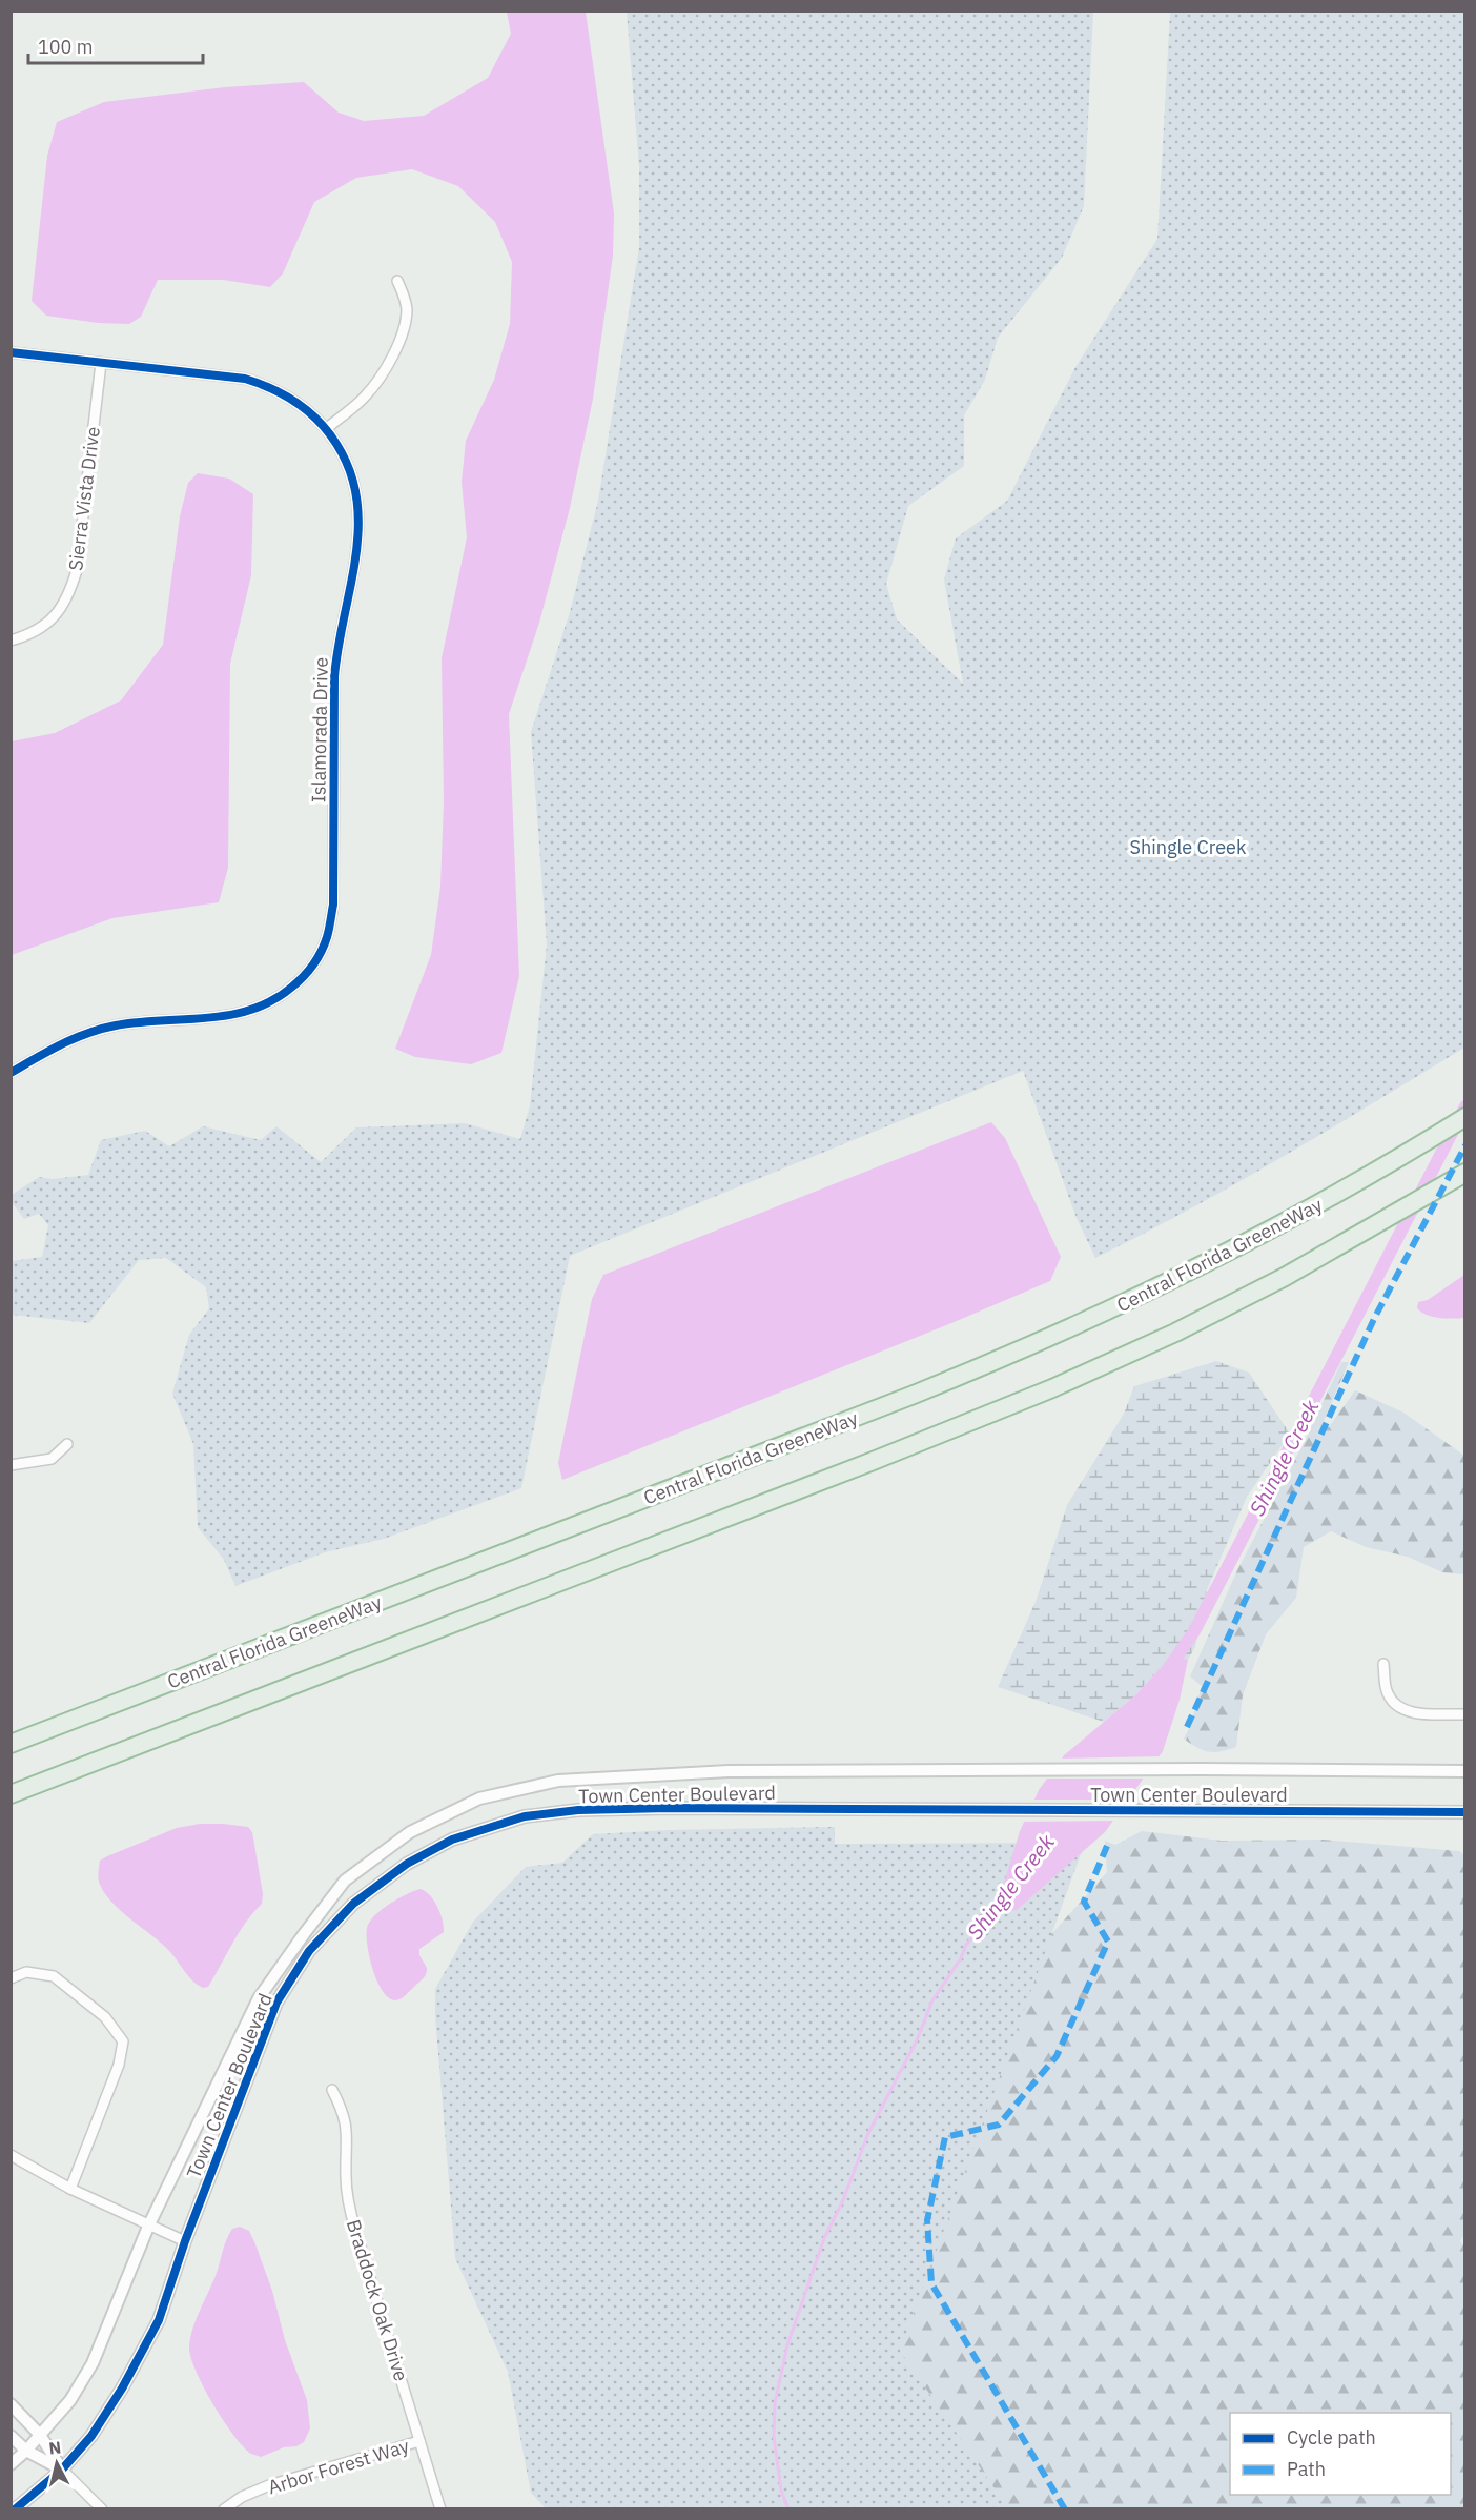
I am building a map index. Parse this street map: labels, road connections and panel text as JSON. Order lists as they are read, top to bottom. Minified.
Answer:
{"streets":{"highway":["Central Florida GreeneWay"],"street":["Sierra Vista Drive","Islamorada Drive","Town Center Boulevard","Braddock Oak Drive","Arbor Forest Way"]},"crossings":[["Sierra Vista Drive","Islamorada Drive"],["Braddock Oak Drive","Arbor Forest Way"]],"water":["Shingle Creek"],"parks":["Shingle Creek"],"legend":["Cycle path","Path"],"scale_bar":"100 m","north":"top"}
